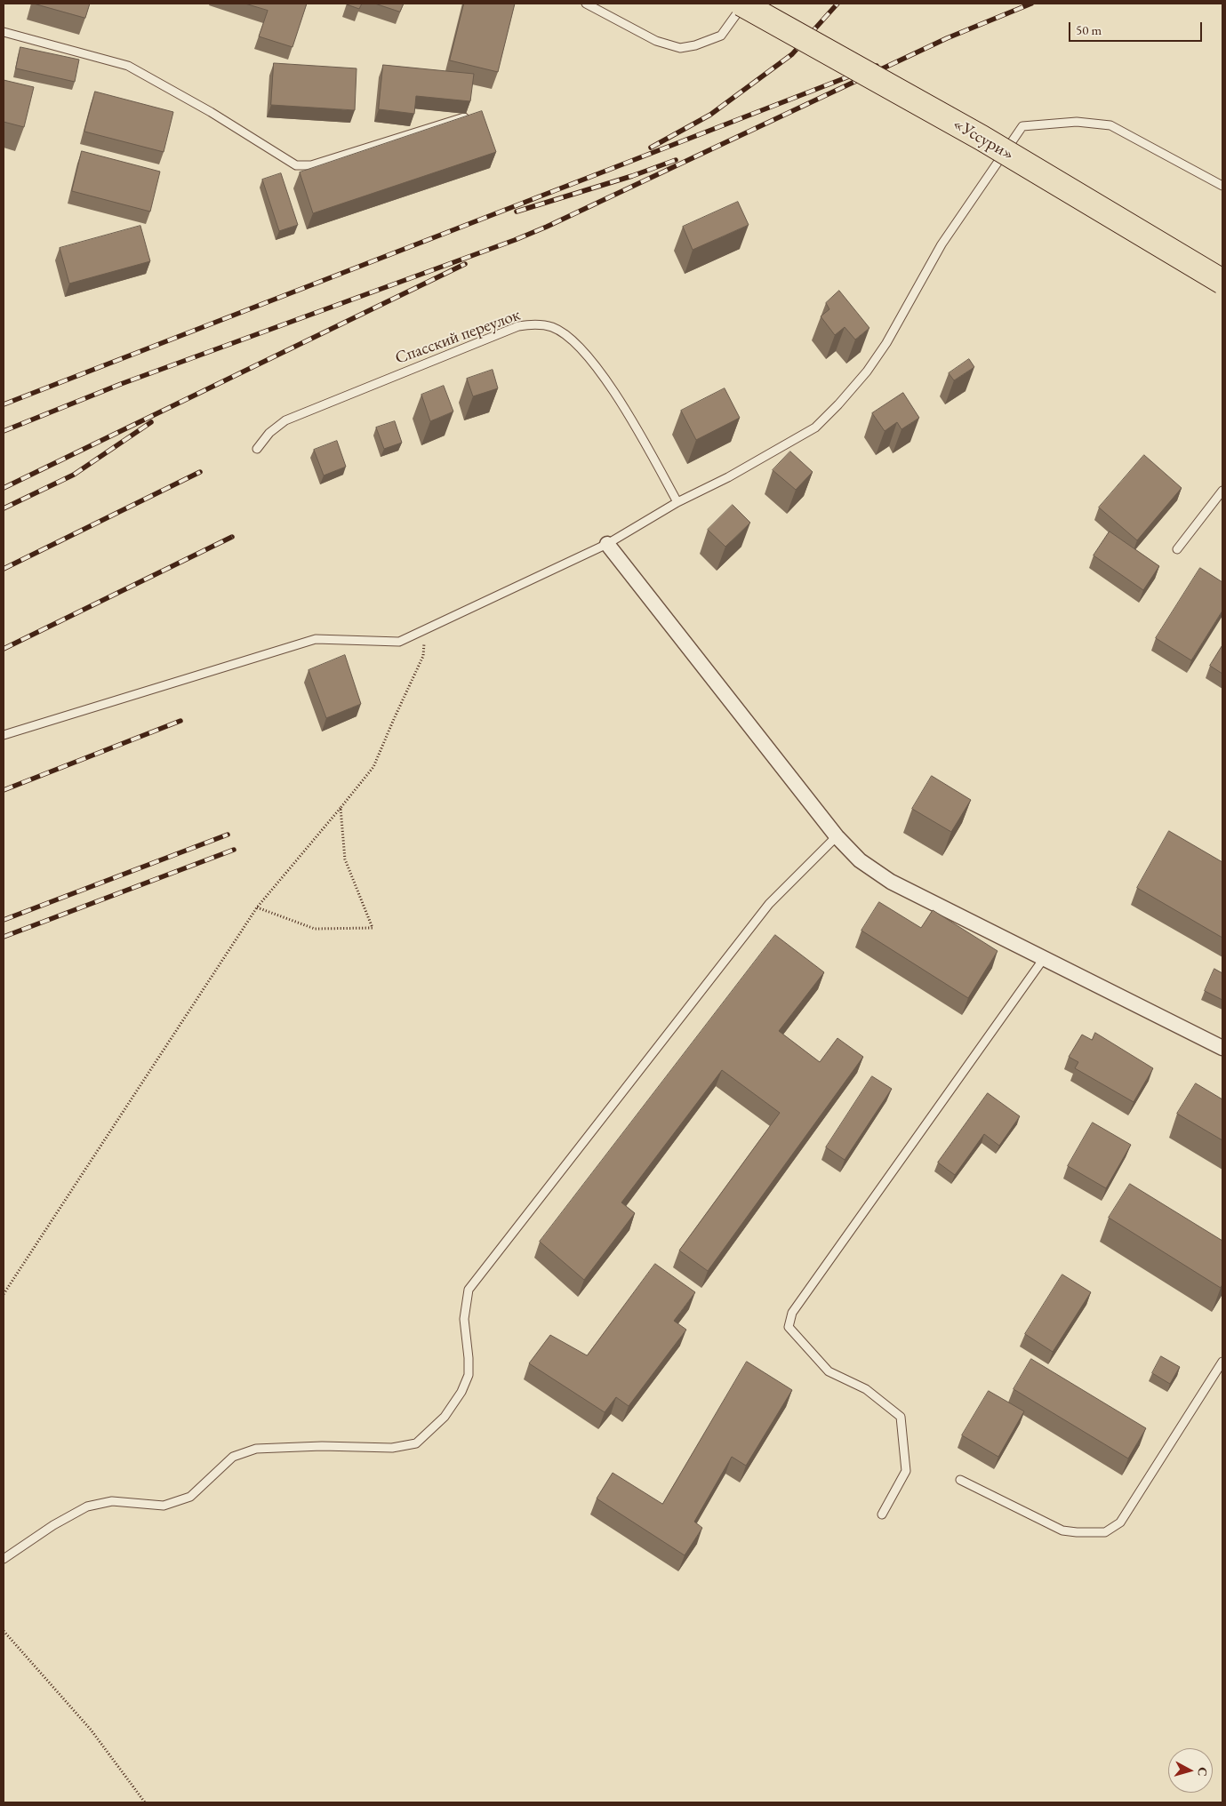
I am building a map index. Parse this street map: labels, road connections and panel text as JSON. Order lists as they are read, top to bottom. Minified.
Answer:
{"streets":{"highway":["«Уссури»"],"lane":["Спасский переулок"]},"scale_bar":"50 m","north":"right"}
